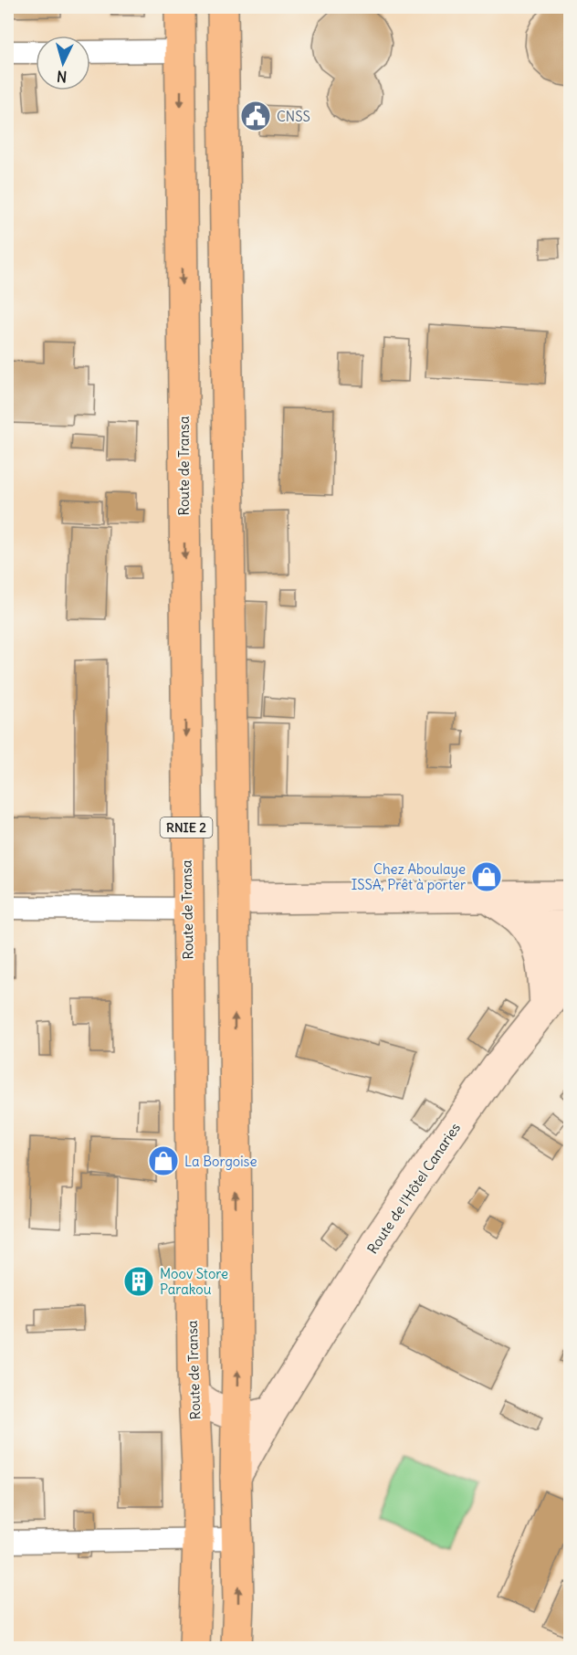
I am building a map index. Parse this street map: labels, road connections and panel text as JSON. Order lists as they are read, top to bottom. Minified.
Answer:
{"streets":{"main road":["Route de Transa","RNIE 2"],"street":["Route de l'Hôtel Canaries"]},"crossings":[["RNIE 2","Route de l'Hôtel Canaries"]],"places":{"public building":["CNSS"],"shop":["Chez Aboulaye ISSA, Prêt à porter","La Borgoise"],"building":["Moov Store Parakou"]},"north":"bottom"}
